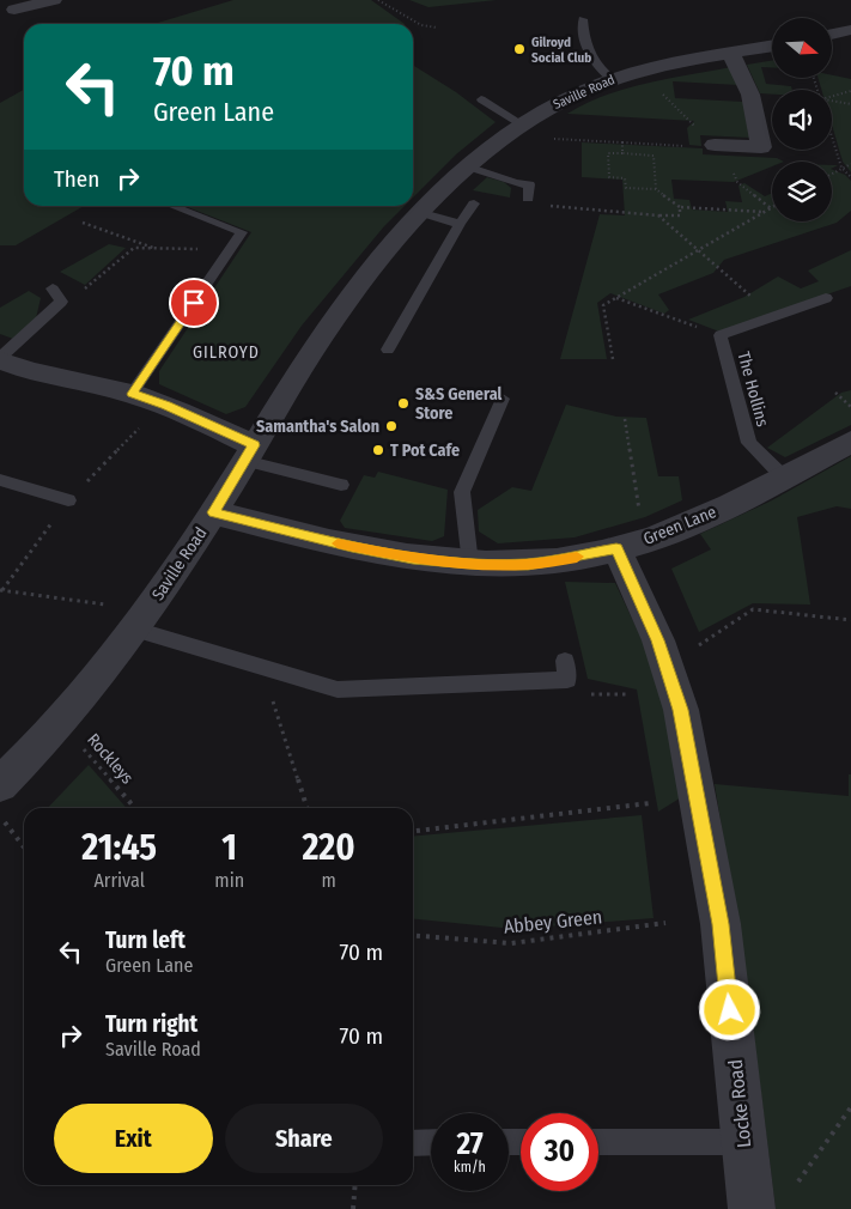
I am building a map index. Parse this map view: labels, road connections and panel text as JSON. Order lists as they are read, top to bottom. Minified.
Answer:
{"streets":{"street":["Saville Road","Green Lane","Locke Road"],"lane":["The Hollins"],"path":["Rockleys","Abbey Green"]},"crossings":[["Saville Road","Green Lane"],["Saville Road","Rockleys"],["The Hollins","Green Lane"],["Green Lane","Locke Road"]],"districts":["GILROYD"],"places":["Gilroyd Social Club","S&S General Store","Samantha's Salon","T Pot Cafe"],"north":"right","page":{"turn":["70 m","Green Lane"],"then":"Then","eta":["21:45","Arrival","1","min","220","m"],"list":[{"name":"Turn left","note":"Green Lane","value":"70 m"},{"name":"Turn right","note":"Saville Road","value":"70 m"}],"buttons":["Exit","Share"],"speed":"27 km/h","limit":"30"}}
